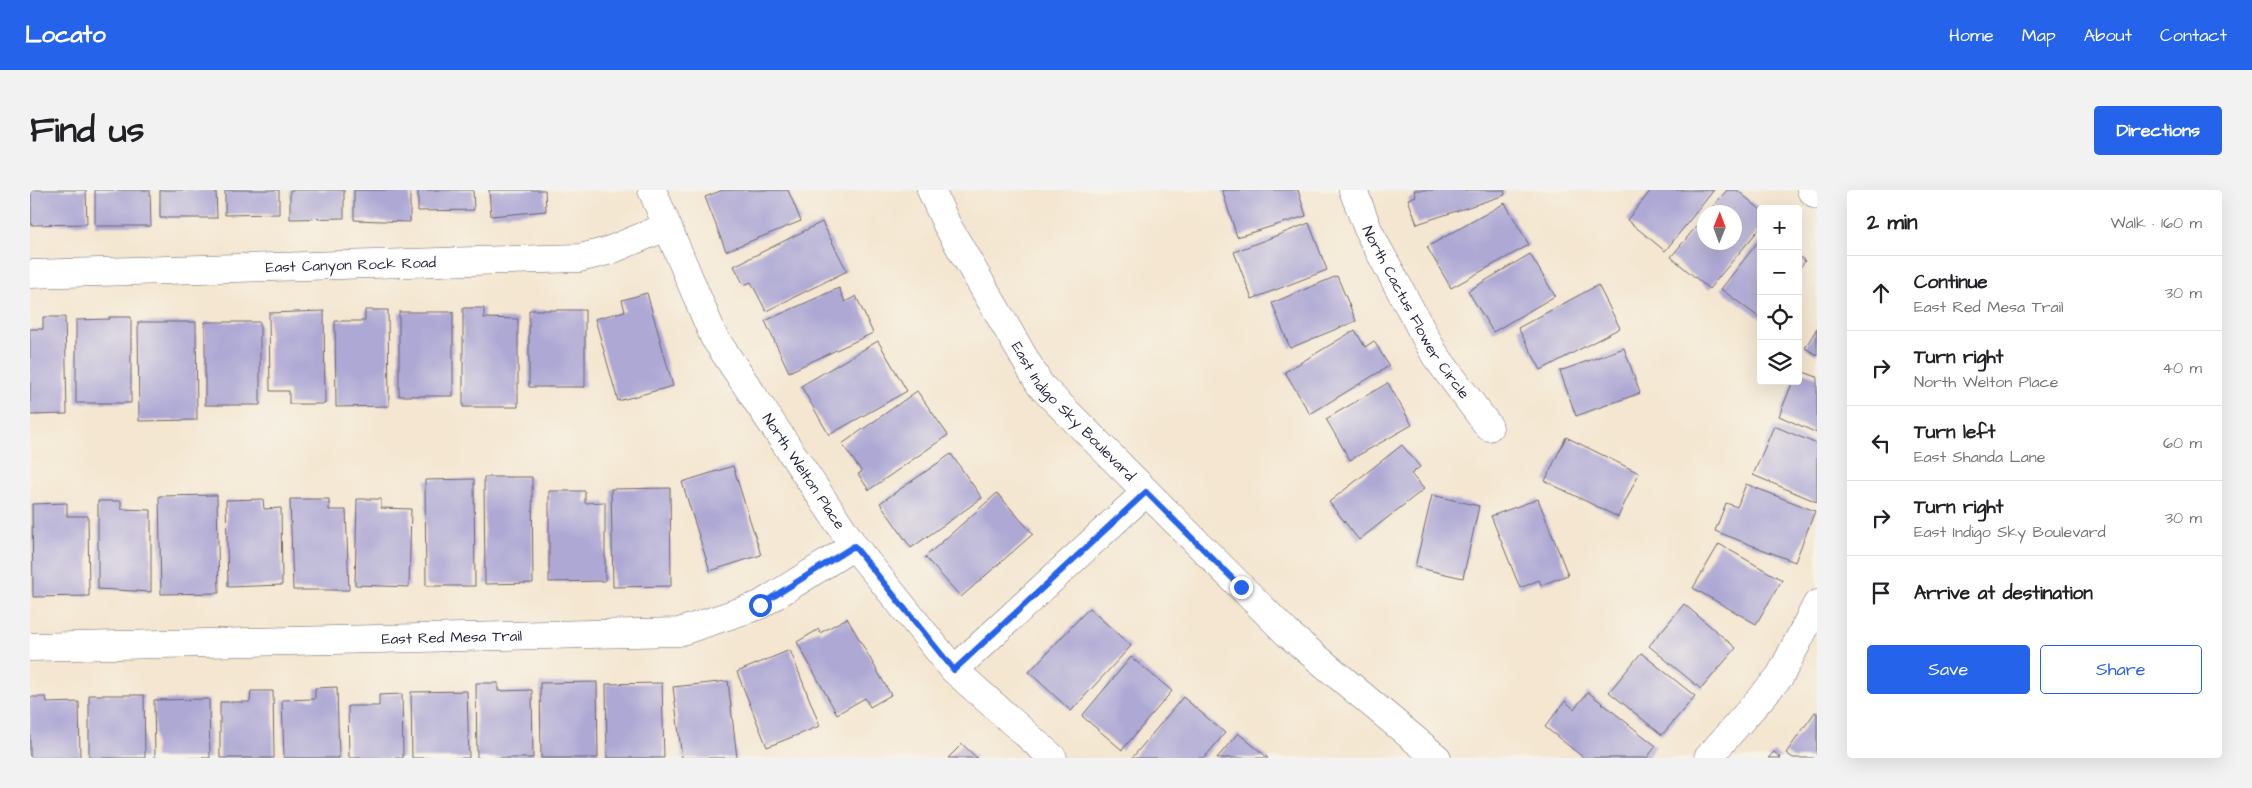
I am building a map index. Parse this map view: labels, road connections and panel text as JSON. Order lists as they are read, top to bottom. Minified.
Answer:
{"streets":{"street":["East Canyon Rock Road","North Cactus Flower Circle","East Indigo Sky Boulevard","North Welton Place","East Red Mesa Trail"]},"crossings":[["East Canyon Rock Road","North Welton Place"],["North Welton Place","East Red Mesa Trail"]],"north":"top","page":{"header":"Locato","nav":["Home","Map","About","Contact"],"title":"Find us","buttons":["Directions",["Save","Share"]],"heading":["2 min","Walk · 160 m"],"map_buttons":["+","−"],"list":[["Continue","East Red Mesa Trail","30 m"],["Turn right","North Welton Place","40 m"],["Turn left","East Shanda Lane","60 m"],["Turn right","East Indigo Sky Boulevard","30 m"],"Arrive at destination"]}}
